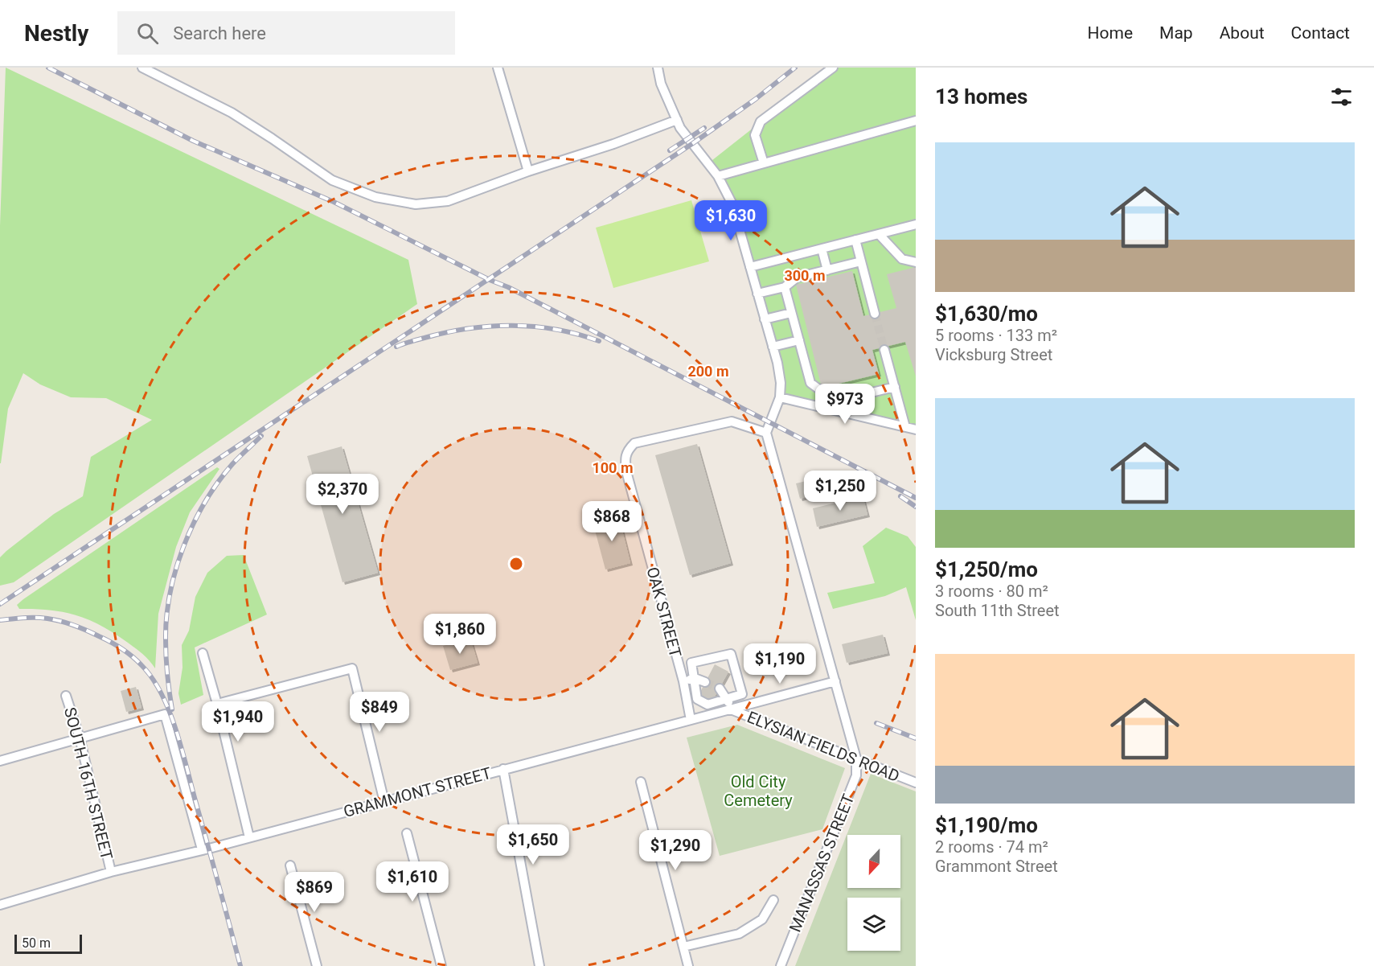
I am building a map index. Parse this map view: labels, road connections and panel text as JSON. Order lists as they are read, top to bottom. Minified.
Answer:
{"streets":{"street":["OAK STREET","ELYSIAN FIELDS ROAD","SOUTH 16TH STREET","GRAMMONT STREET","MANASSAS STREET"]},"crossings":[["OAK STREET","GRAMMONT STREET"],["ELYSIAN FIELDS ROAD","GRAMMONT STREET"],["ELYSIAN FIELDS ROAD","MANASSAS STREET"],["SOUTH 16TH STREET","GRAMMONT STREET"]],"parks":["Old City Cemetery"],"scale_bar":"50 m","north":"bottom","page":{"header":"Nestly","search":"Search here","nav":["Home","Map","About","Contact"],"heading":"13 homes","list":[{"name":"$1,630/mo","note":"5 rooms · 133 m² · Vicksburg Street"},{"name":"$1,250/mo","note":"3 rooms · 80 m² · South 11th Street"},{"name":"$1,190/mo","note":"2 rooms · 74 m² · Grammont Street"}],"price":["$1,630","$973","$1,250","$2,370","$868","$1,860","$1,190","$849","$1,940","$1,650","$1,290","$1,610","$869"],"scale":"50 m"},"rings":["300 m","200 m","100 m"]}
